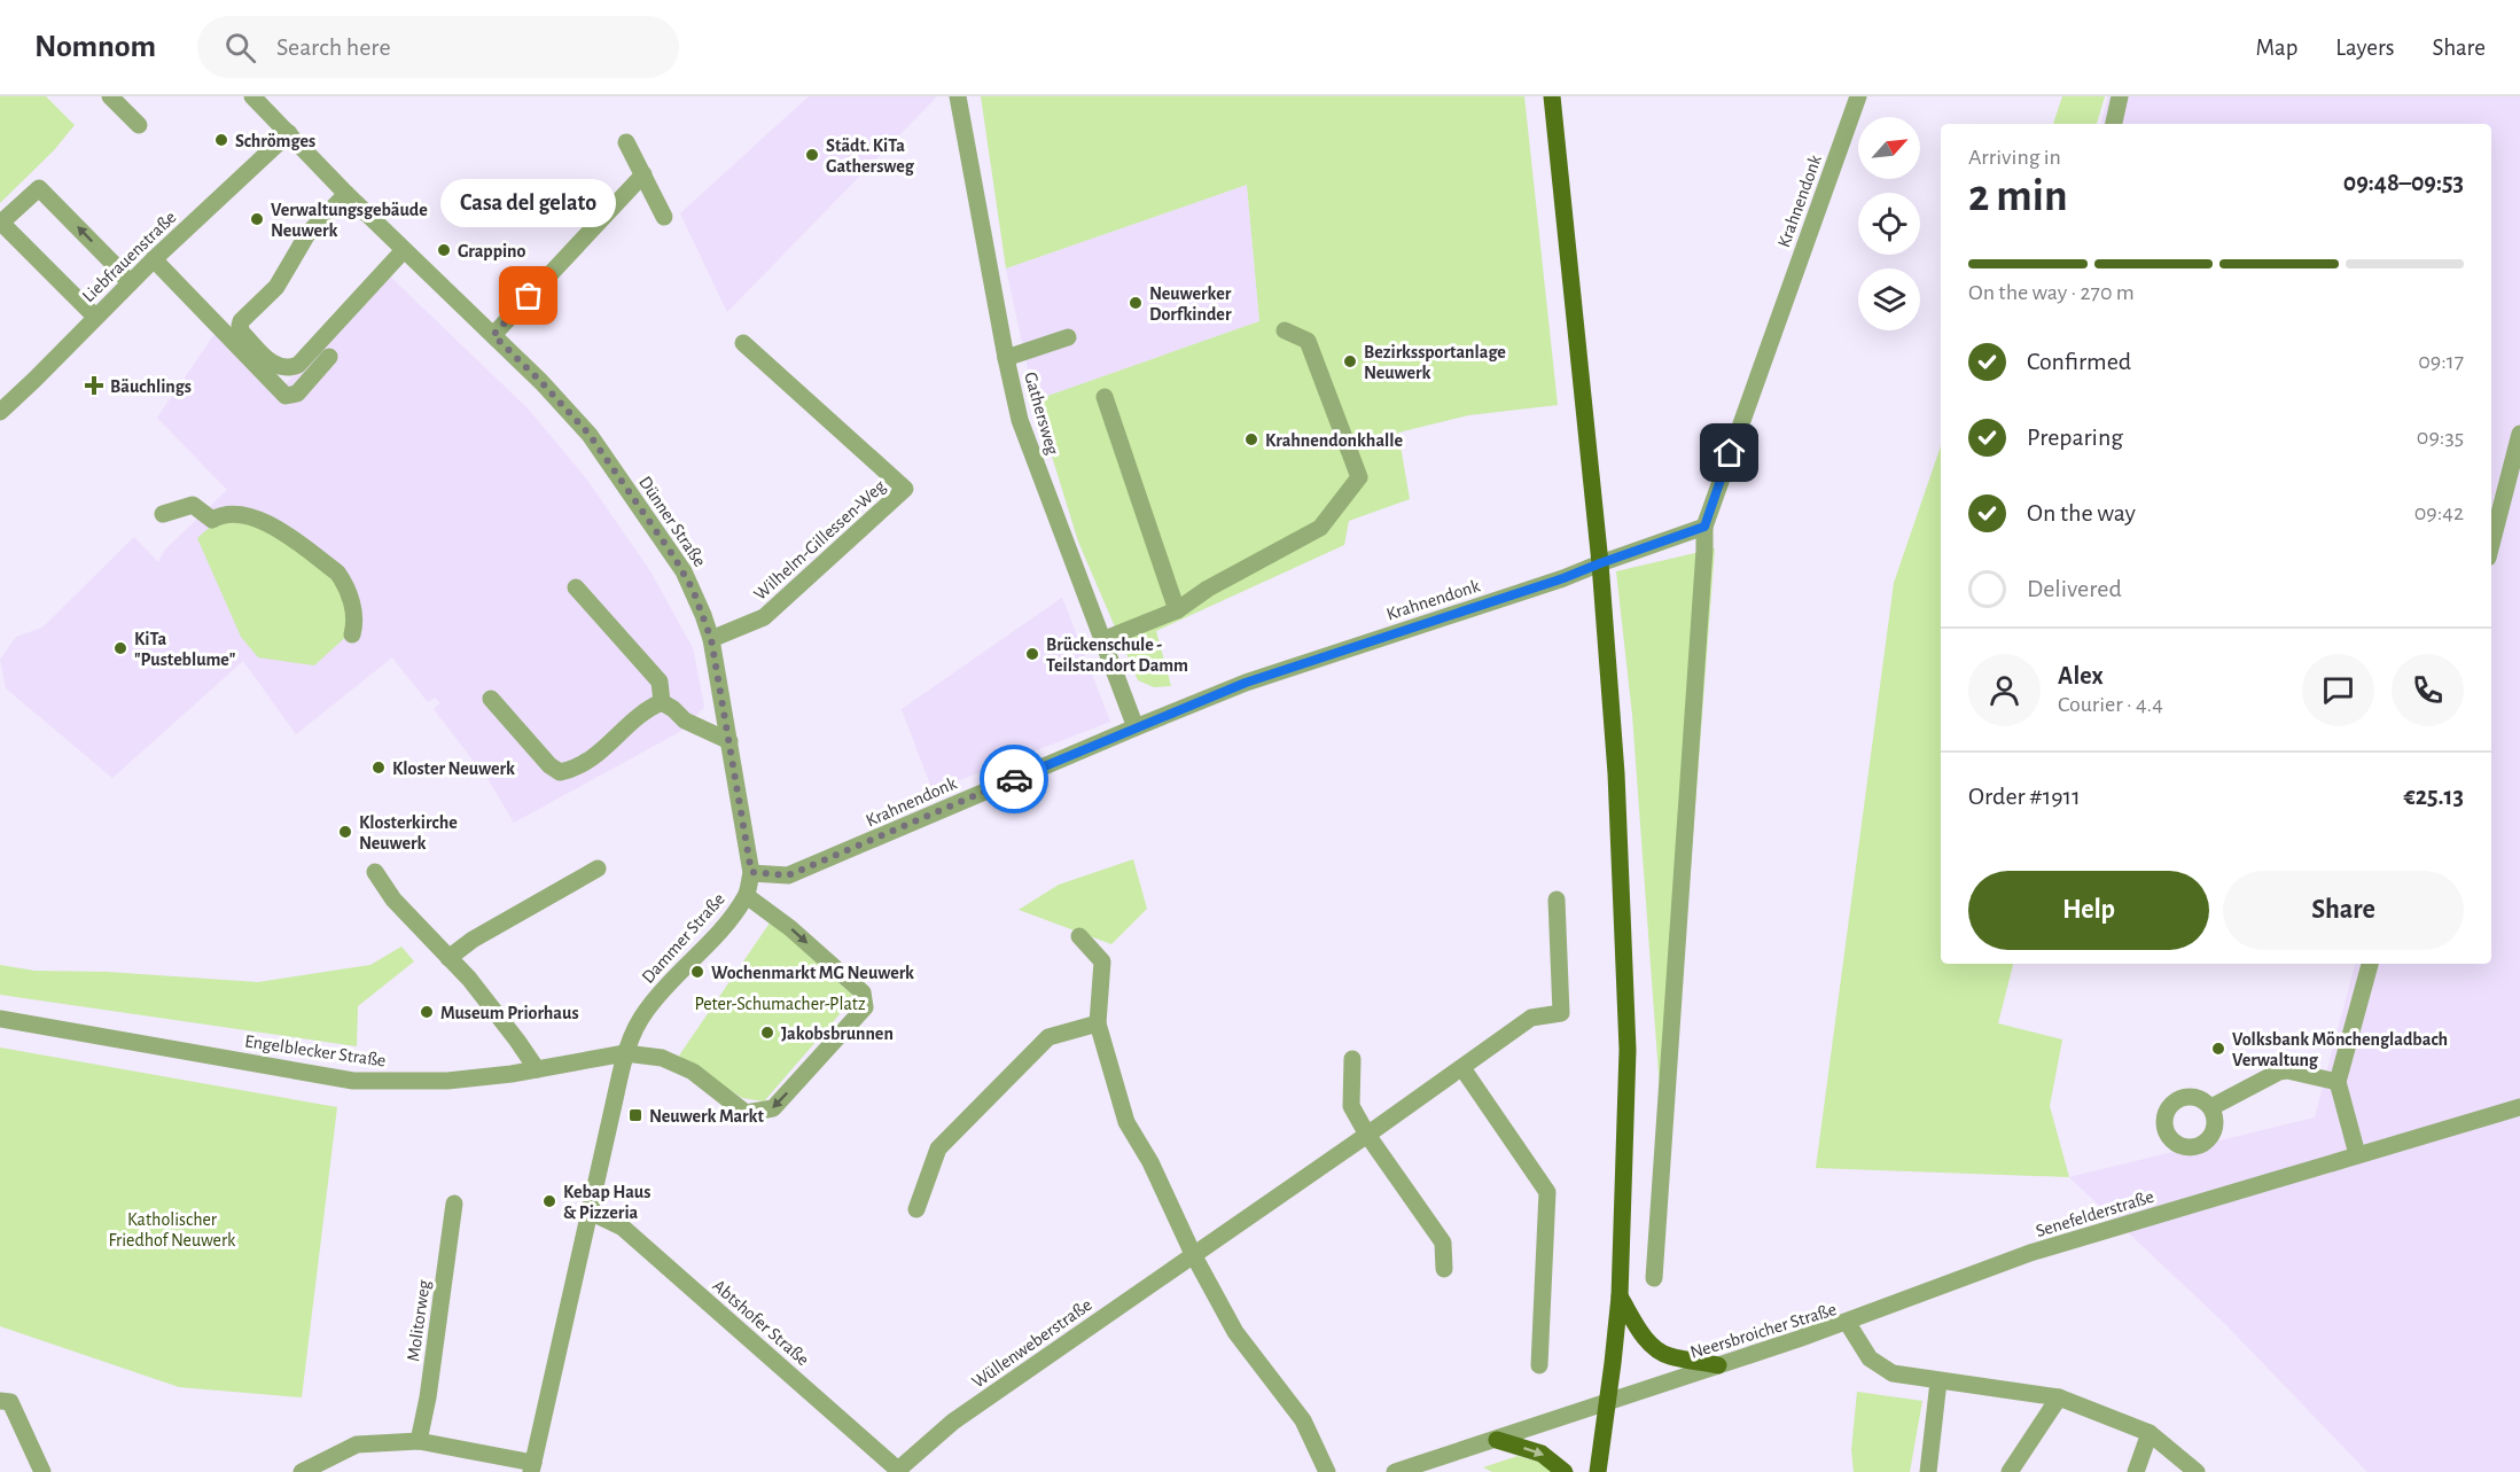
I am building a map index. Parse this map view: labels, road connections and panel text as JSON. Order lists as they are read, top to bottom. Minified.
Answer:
{"streets":{"street":["Krahnendonk","Liebfrauenstraße","Gathersweg","Dünner Straße","Wilhelm-Gillessen-Weg","Dammer Straße","Engelblecker Straße","Senefelderstraße","Molitorweg","Abtshofer Straße","Neersbroicher Straße","Wüllenweberstraße"]},"crossings":[["Krahnendonk","Gathersweg"],["Krahnendonk","Dünner Straße"],["Liebfrauenstraße","Dünner Straße"],["Dünner Straße","Wilhelm-Gillessen-Weg"],["Dünner Straße","Dammer Straße"],["Dammer Straße","Engelblecker Straße"],["Dammer Straße","Abtshofer Straße"],["Senefelderstraße","Neersbroicher Straße"],["Abtshofer Straße","Wüllenweberstraße"]],"parks":["Peter-Schumacher-Platz","Katholischer Friedhof Neuwerk"],"places":{"other":["Schrömges","Städt. KiTa Gathersweg","Verwaltungsgebäude Neuwerk","Grappino","Casa del gelato","Neuwerker Dorfkinder","Bezirkssportanlage Neuwerk","Krahnendonkhalle","KiTa \"Pusteblume\"","Brückenschule - Teilstandort Damm","Kloster Neuwerk","Klosterkirche Neuwerk","Wochenmarkt MG Neuwerk","Museum Priorhaus","Jakobsbrunnen","Volksbank Mönchengladbach Verwaltung","Kebap Haus & Pizzeria"],"health":["Bäuchlings"],"transit":["Neuwerk Markt"]},"north":"top right","page":{"header":"Nomnom","search":"Search here","nav":["Map","Layers","Share"],"heading":["2 min","Arriving in","09:48–09:53"],"panel":["Alex","Courier · 4.4","Order #1911","€25.13"],"bubble":"Casa del gelato","bar":"On the way · 270 m","list":[["Confirmed","09:17"],["Preparing","09:35"],["On the way","09:42"],"Delivered"],"buttons":["Help","Share"]}}
